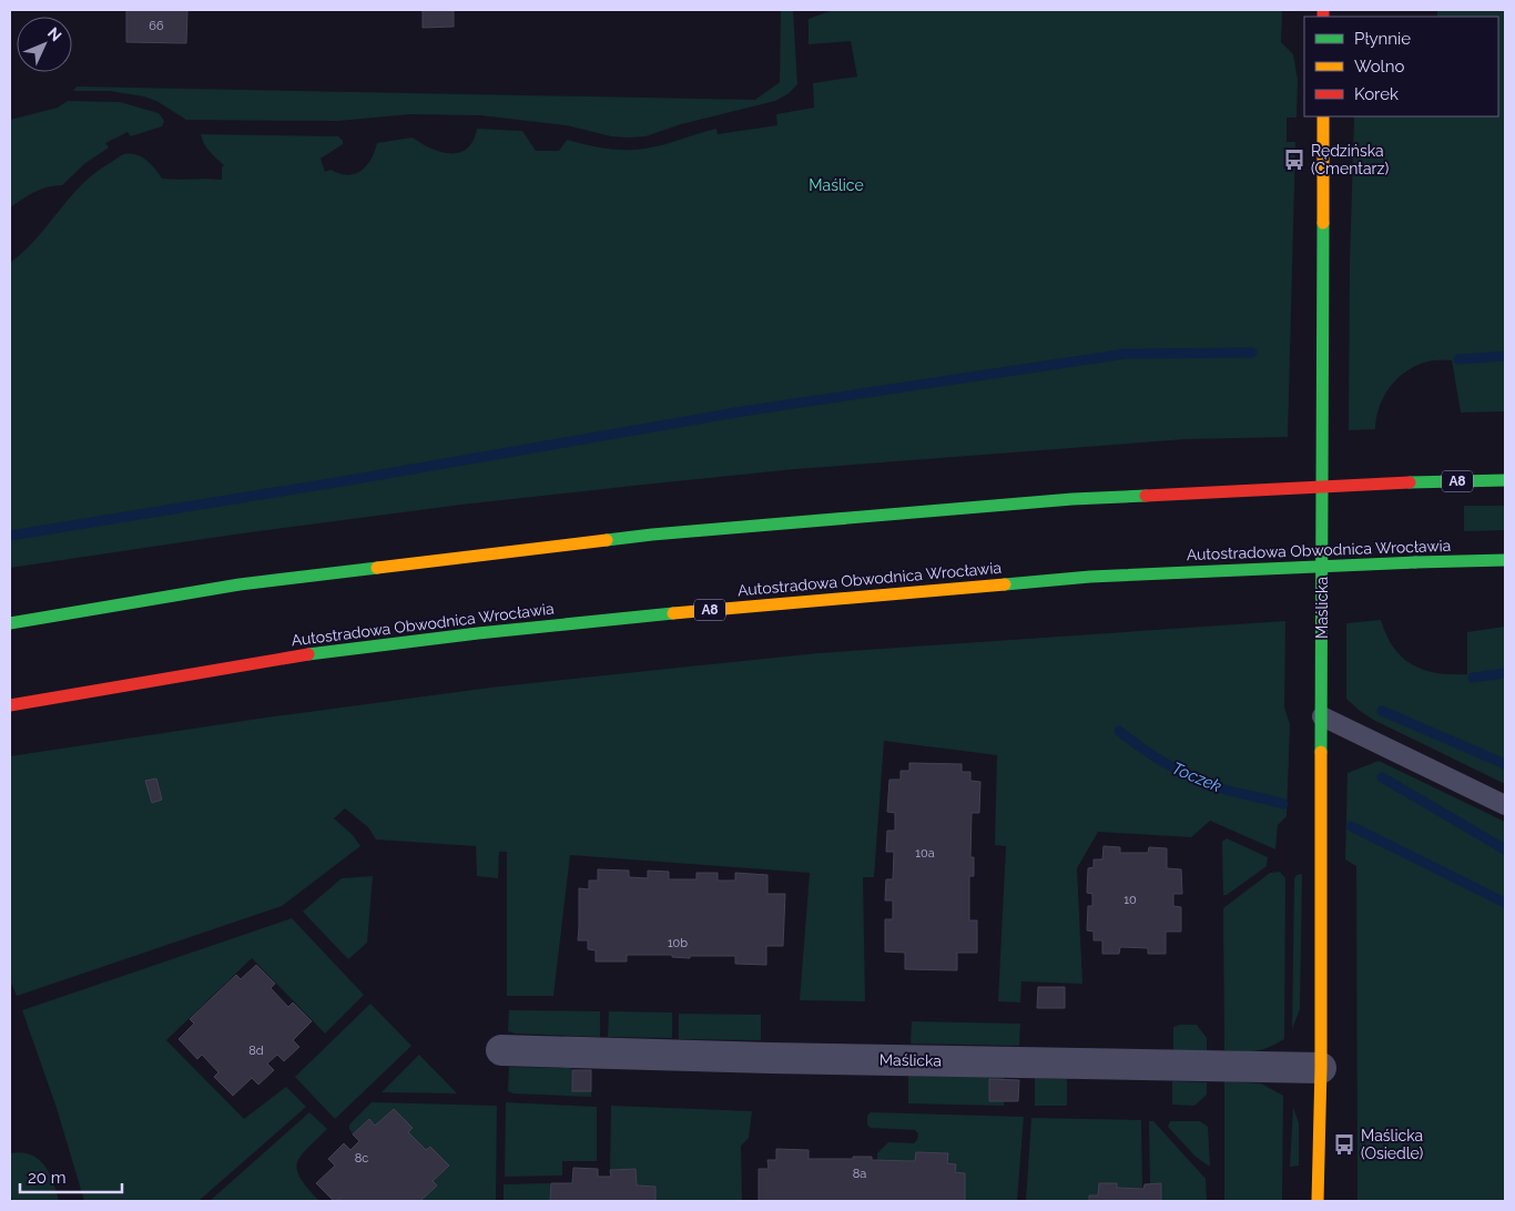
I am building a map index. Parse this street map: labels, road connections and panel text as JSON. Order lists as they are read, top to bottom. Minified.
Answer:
{"streets":{"main road":["A8","Autostradowa Obwodnica Wrocławia","Maślicka"]},"water":["Toczek"],"parks":["Maślice"],"places":{"bus stop":["Rędzińska (Cmentarz)","Maślicka (Osiedle)"]},"house_numbers":["66","10a","10","10b","8d","8c","8a"],"legend":["Płynnie","Wolno","Korek"],"scale_bar":"20 m","north":"top right"}
